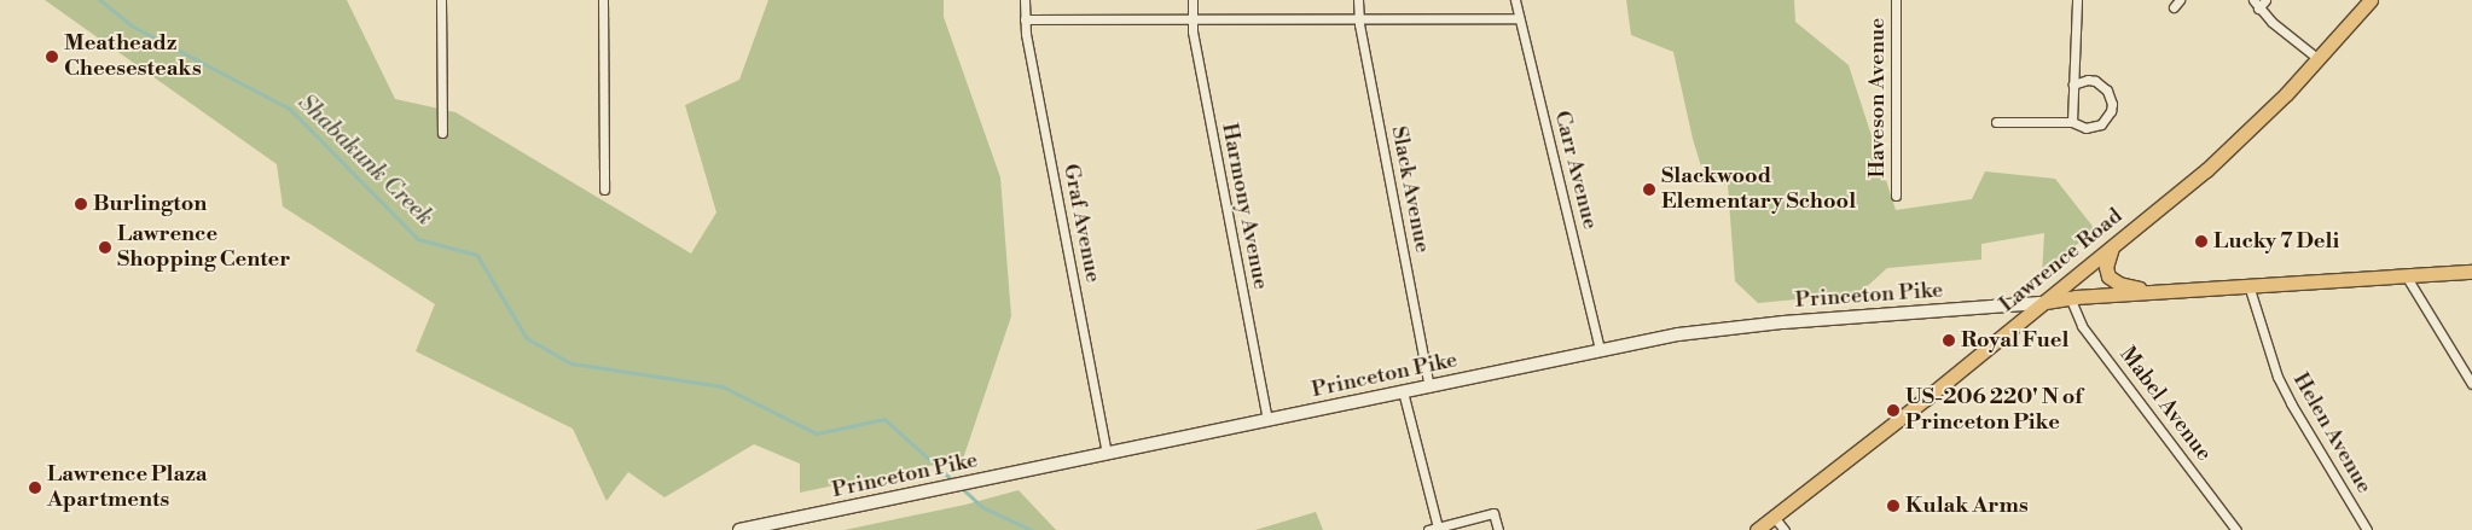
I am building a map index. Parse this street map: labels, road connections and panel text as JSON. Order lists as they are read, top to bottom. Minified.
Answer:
{"streets":{"main road":["Lawrence Road","Princeton Pike"],"street":["Haveson Avenue","Carr Avenue","Slack Avenue","Harmony Avenue","Graf Avenue","Mabel Avenue","Helen Avenue"]},"crossings":[["Carr Avenue","Princeton Pike"],["Slack Avenue","Princeton Pike"],["Harmony Avenue","Princeton Pike"],["Graf Avenue","Princeton Pike"],["Lawrence Road","Princeton Pike"]],"water":["Shabakunk Creek"],"places":["Meatheadz Cheesesteaks","Slackwood Elementary School","Burlington","Lucky 7 Deli","Lawrence Shopping Center","Royal Fuel","US-206 220' N of Princeton Pike","Lawrence Plaza Apartments","Kulak Arms"]}
